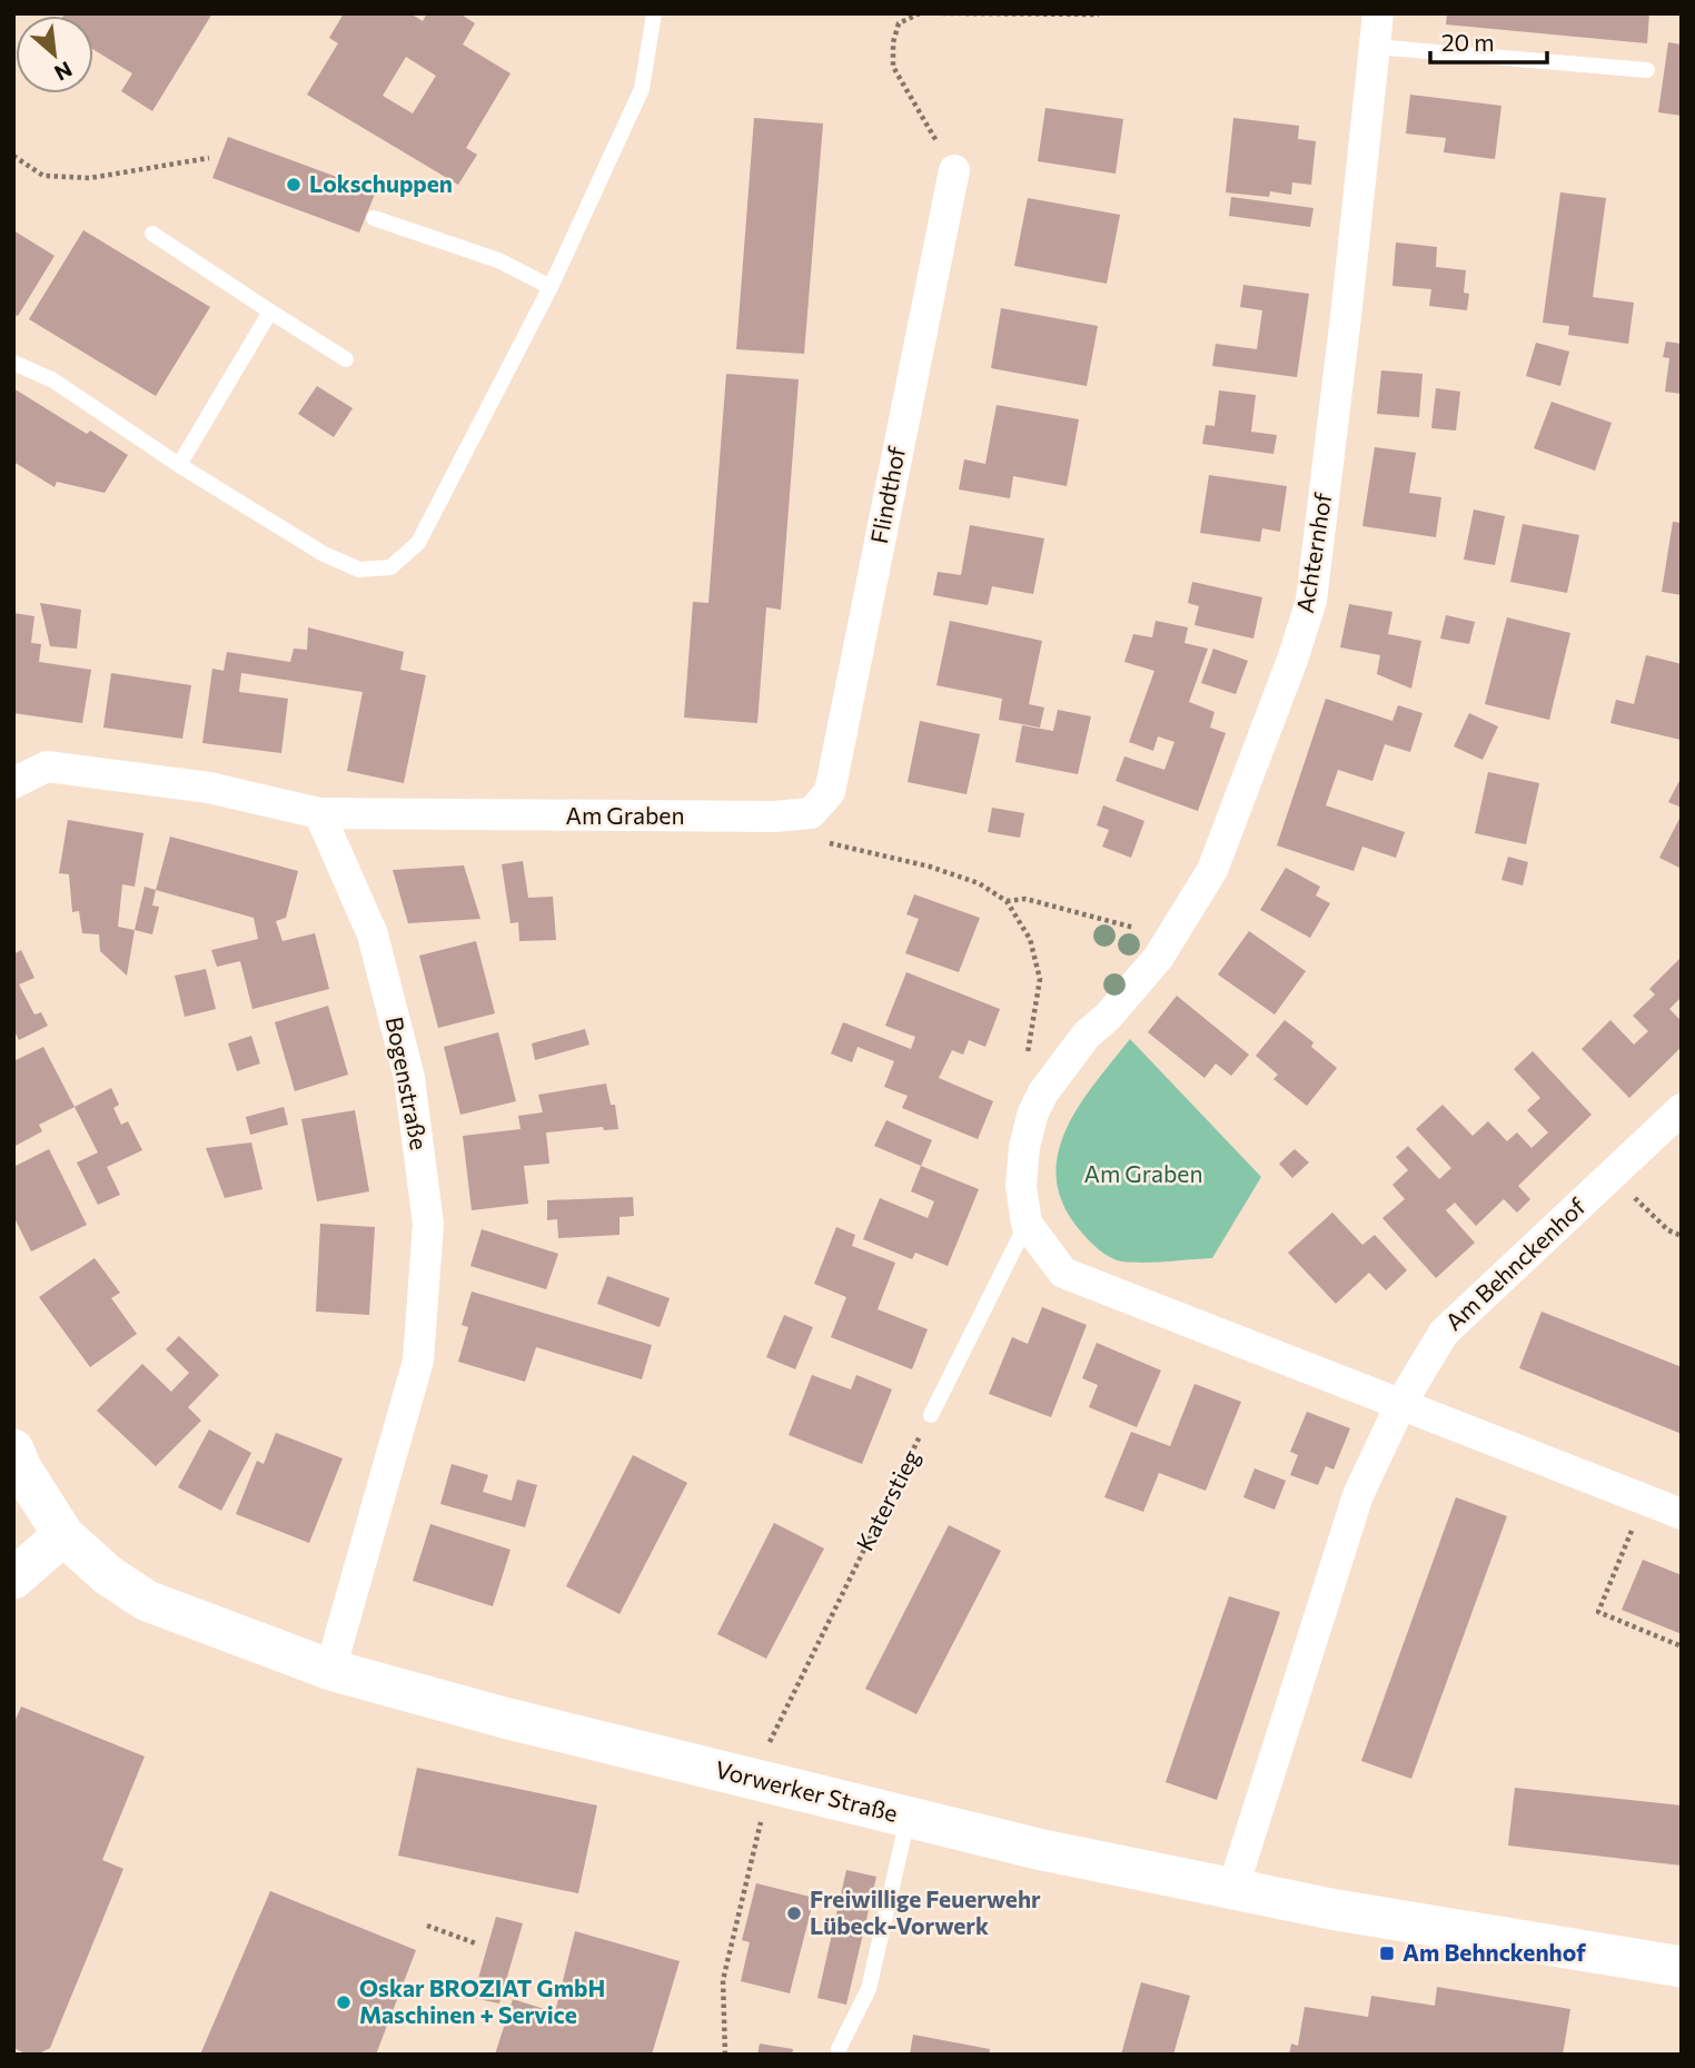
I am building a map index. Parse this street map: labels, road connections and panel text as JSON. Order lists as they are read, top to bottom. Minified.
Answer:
{"streets":{"street":["Flindthof","Achternhof","Am Graben","Bogenstraße","Am Behnckenhof","Vorwerker Straße"],"path":["Katerstieg"]},"crossings":[["Flindthof","Am Graben"],["Am Graben","Bogenstraße"],["Bogenstraße","Vorwerker Straße"],["Am Behnckenhof","Vorwerker Straße"],["Katerstieg","Vorwerker Straße"]],"parks":["Am Graben"],"places":{"other":["Lokschuppen","Freiwillige Feuerwehr Lübeck-Vorwerk","Oskar BROZIAT GmbH Maschinen + Service"],"transit":["Am Behnckenhof"]},"scale_bar":"20 m","north":"bottom right"}
